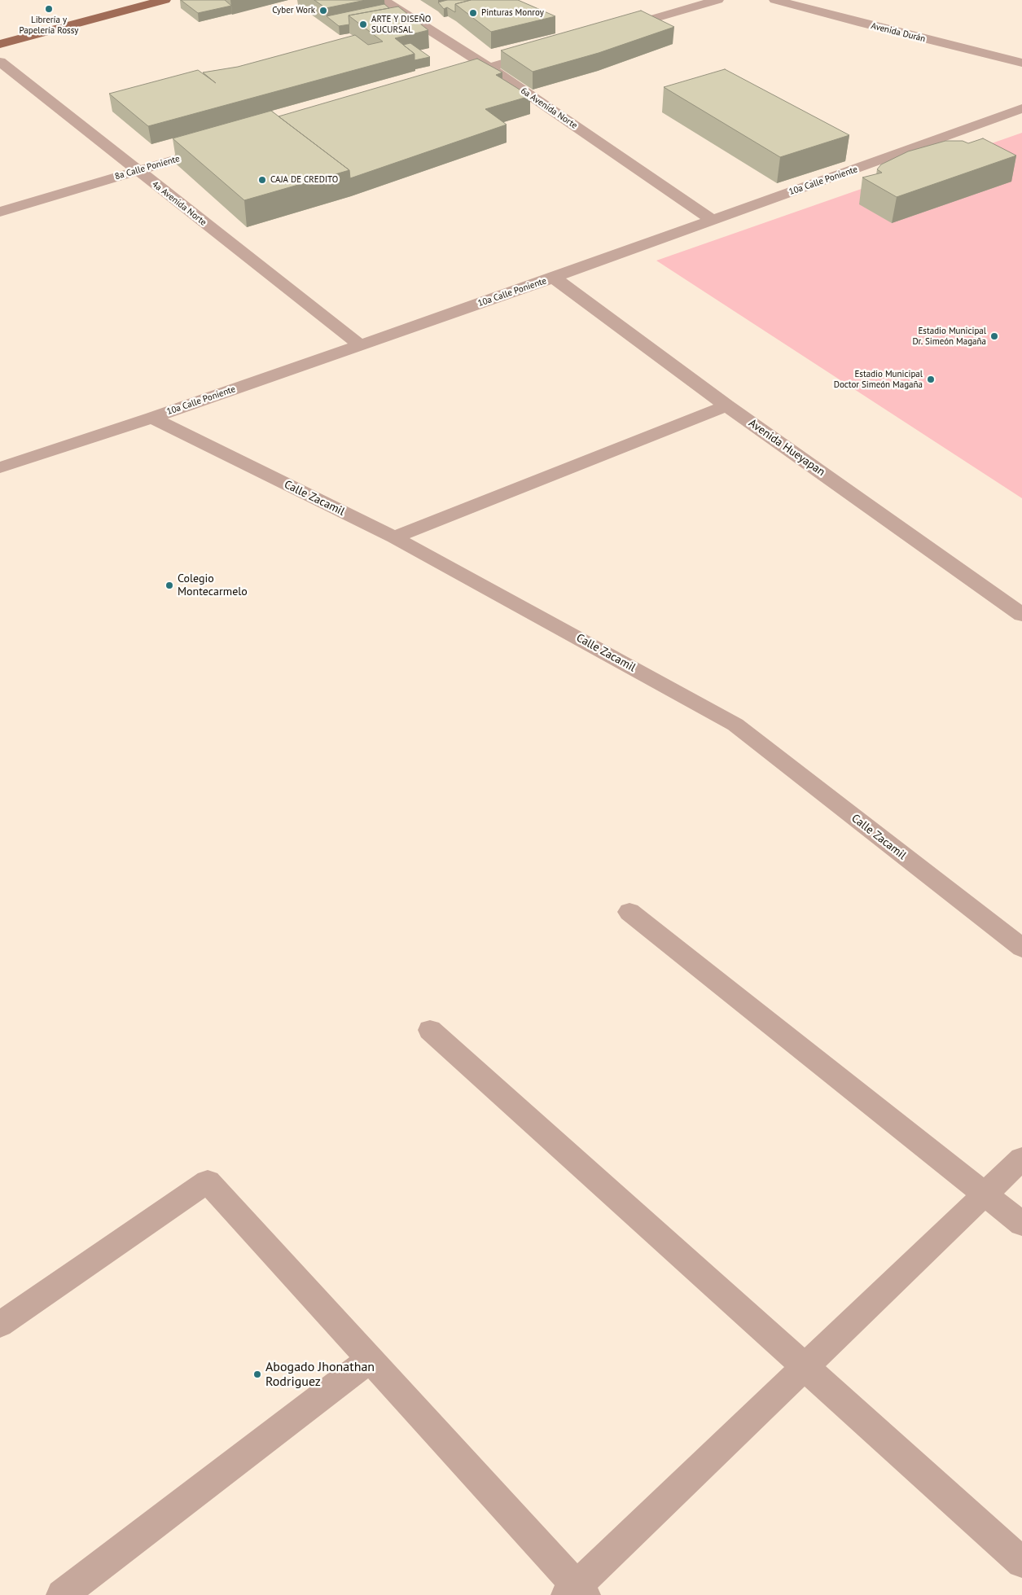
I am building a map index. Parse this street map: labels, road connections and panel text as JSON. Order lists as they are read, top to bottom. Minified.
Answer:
{"streets":{"street":["Avenida Durán","6a Avenida Norte","8a Calle Poniente","10a Calle Poniente","4a Avenida Norte","Avenida Hueyapan","Calle Zacamil"]},"crossings":[["6a Avenida Norte","10a Calle Poniente"],["8a Calle Poniente","4a Avenida Norte"],["10a Calle Poniente","4a Avenida Norte"],["10a Calle Poniente","Avenida Hueyapan"],["10a Calle Poniente","Calle Zacamil"]],"places":["Librería y Papelería Rossy","Cyber Work","Pinturas Monroy","ARTE Y DISEÑO SUCURSAL","CAJA DE CREDITO","Estadio Municipal Dr. Simeón Magaña","Estadio Municipal Doctor Simeón Magaña","Colegio Montecarmelo","Abogado Jhonathan Rodriguez"]}
